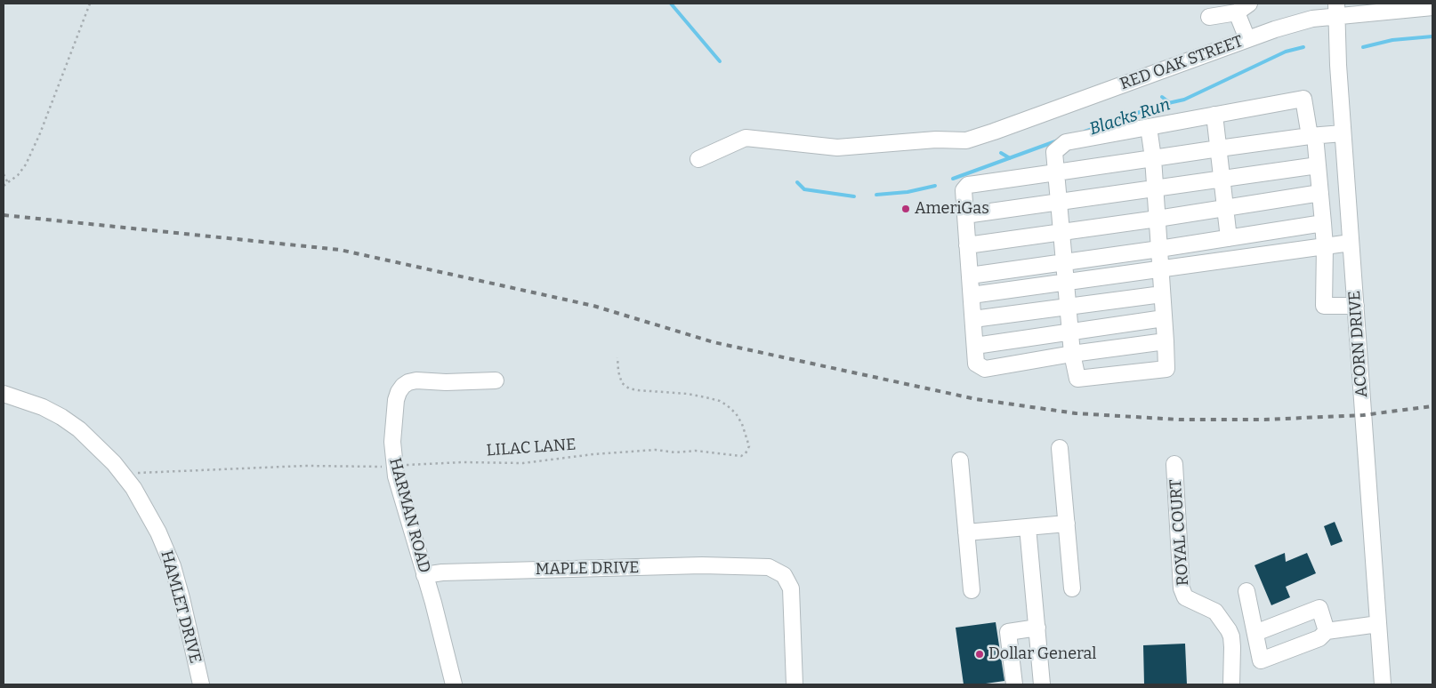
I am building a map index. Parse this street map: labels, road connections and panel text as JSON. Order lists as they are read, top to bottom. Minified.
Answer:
{"streets":{"street":["RED OAK STREET","ACORN DRIVE","HARMAN ROAD","ROYAL COURT","MAPLE DRIVE","HAMLET DRIVE"],"path":["LILAC LANE"]},"crossings":[["RED OAK STREET","ACORN DRIVE"],["LILAC LANE","HARMAN ROAD"],["LILAC LANE","HAMLET DRIVE"],["HARMAN ROAD","MAPLE DRIVE"]],"water":["Blacks Run"],"places":["AmeriGas","Dollar General"]}
